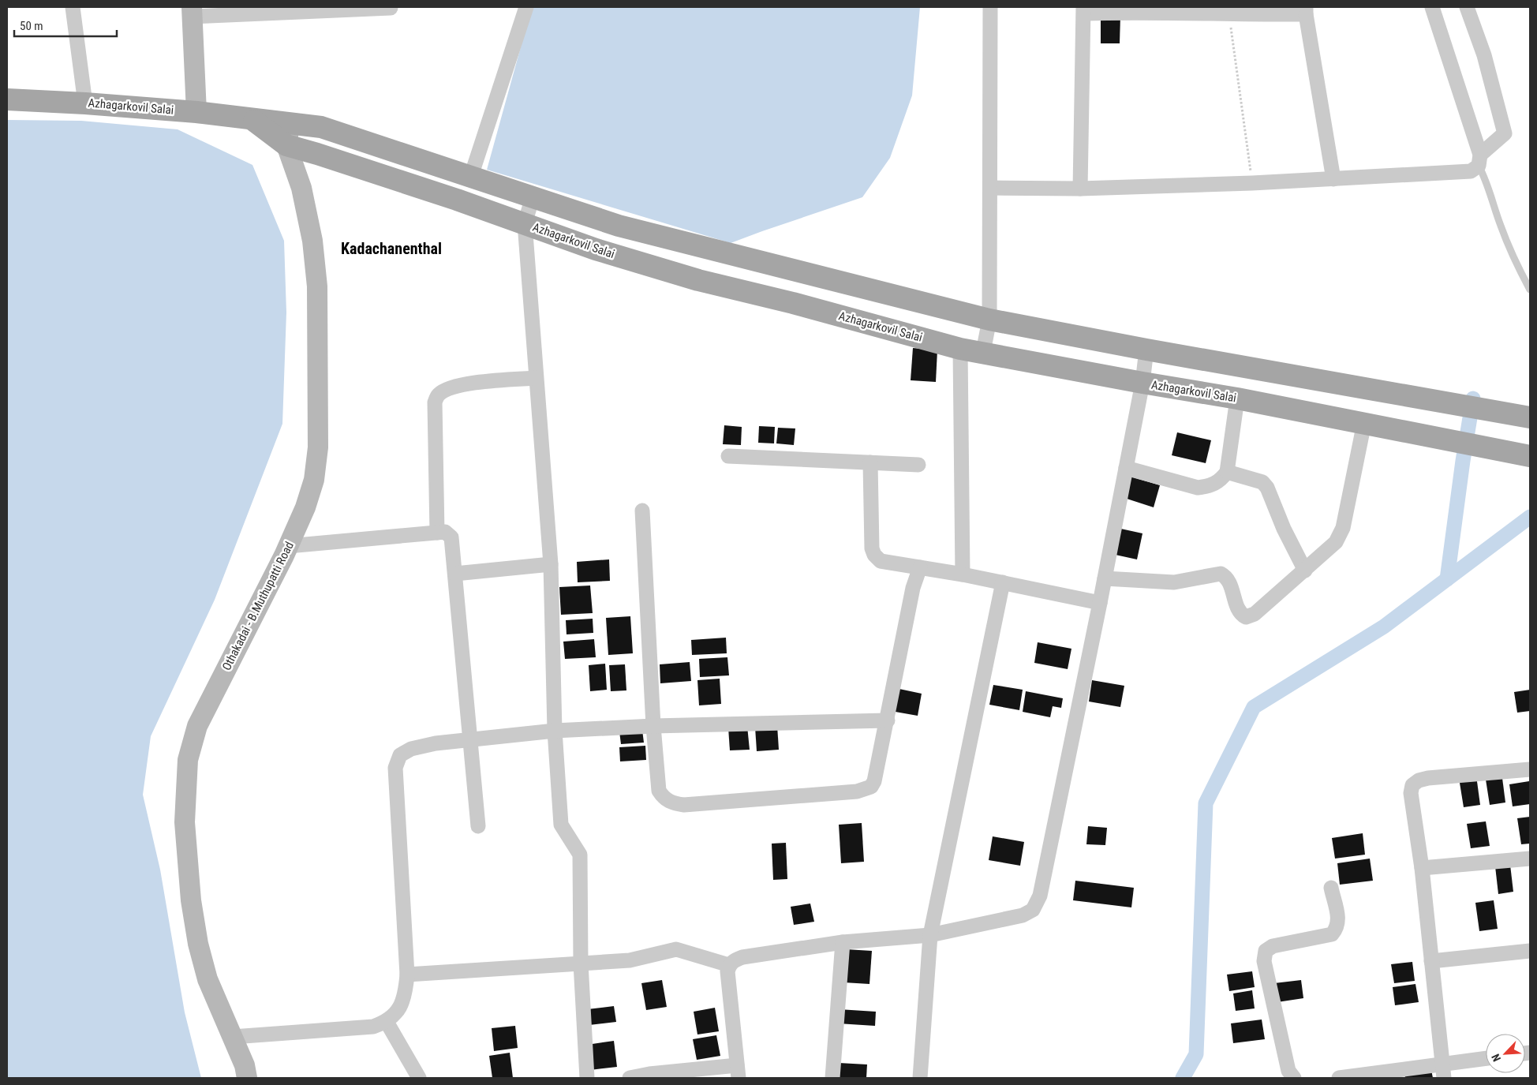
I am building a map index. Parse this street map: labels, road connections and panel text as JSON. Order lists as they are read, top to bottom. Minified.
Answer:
{"streets":{"main road":["Azhagarkovil Salai","Othakadai - B.Muthupatti Road"]},"crossings":[["Azhagarkovil Salai","Othakadai - B.Muthupatti Road"]],"districts":["Kadachanenthal"],"scale_bar":"50 m","north":"bottom left"}
